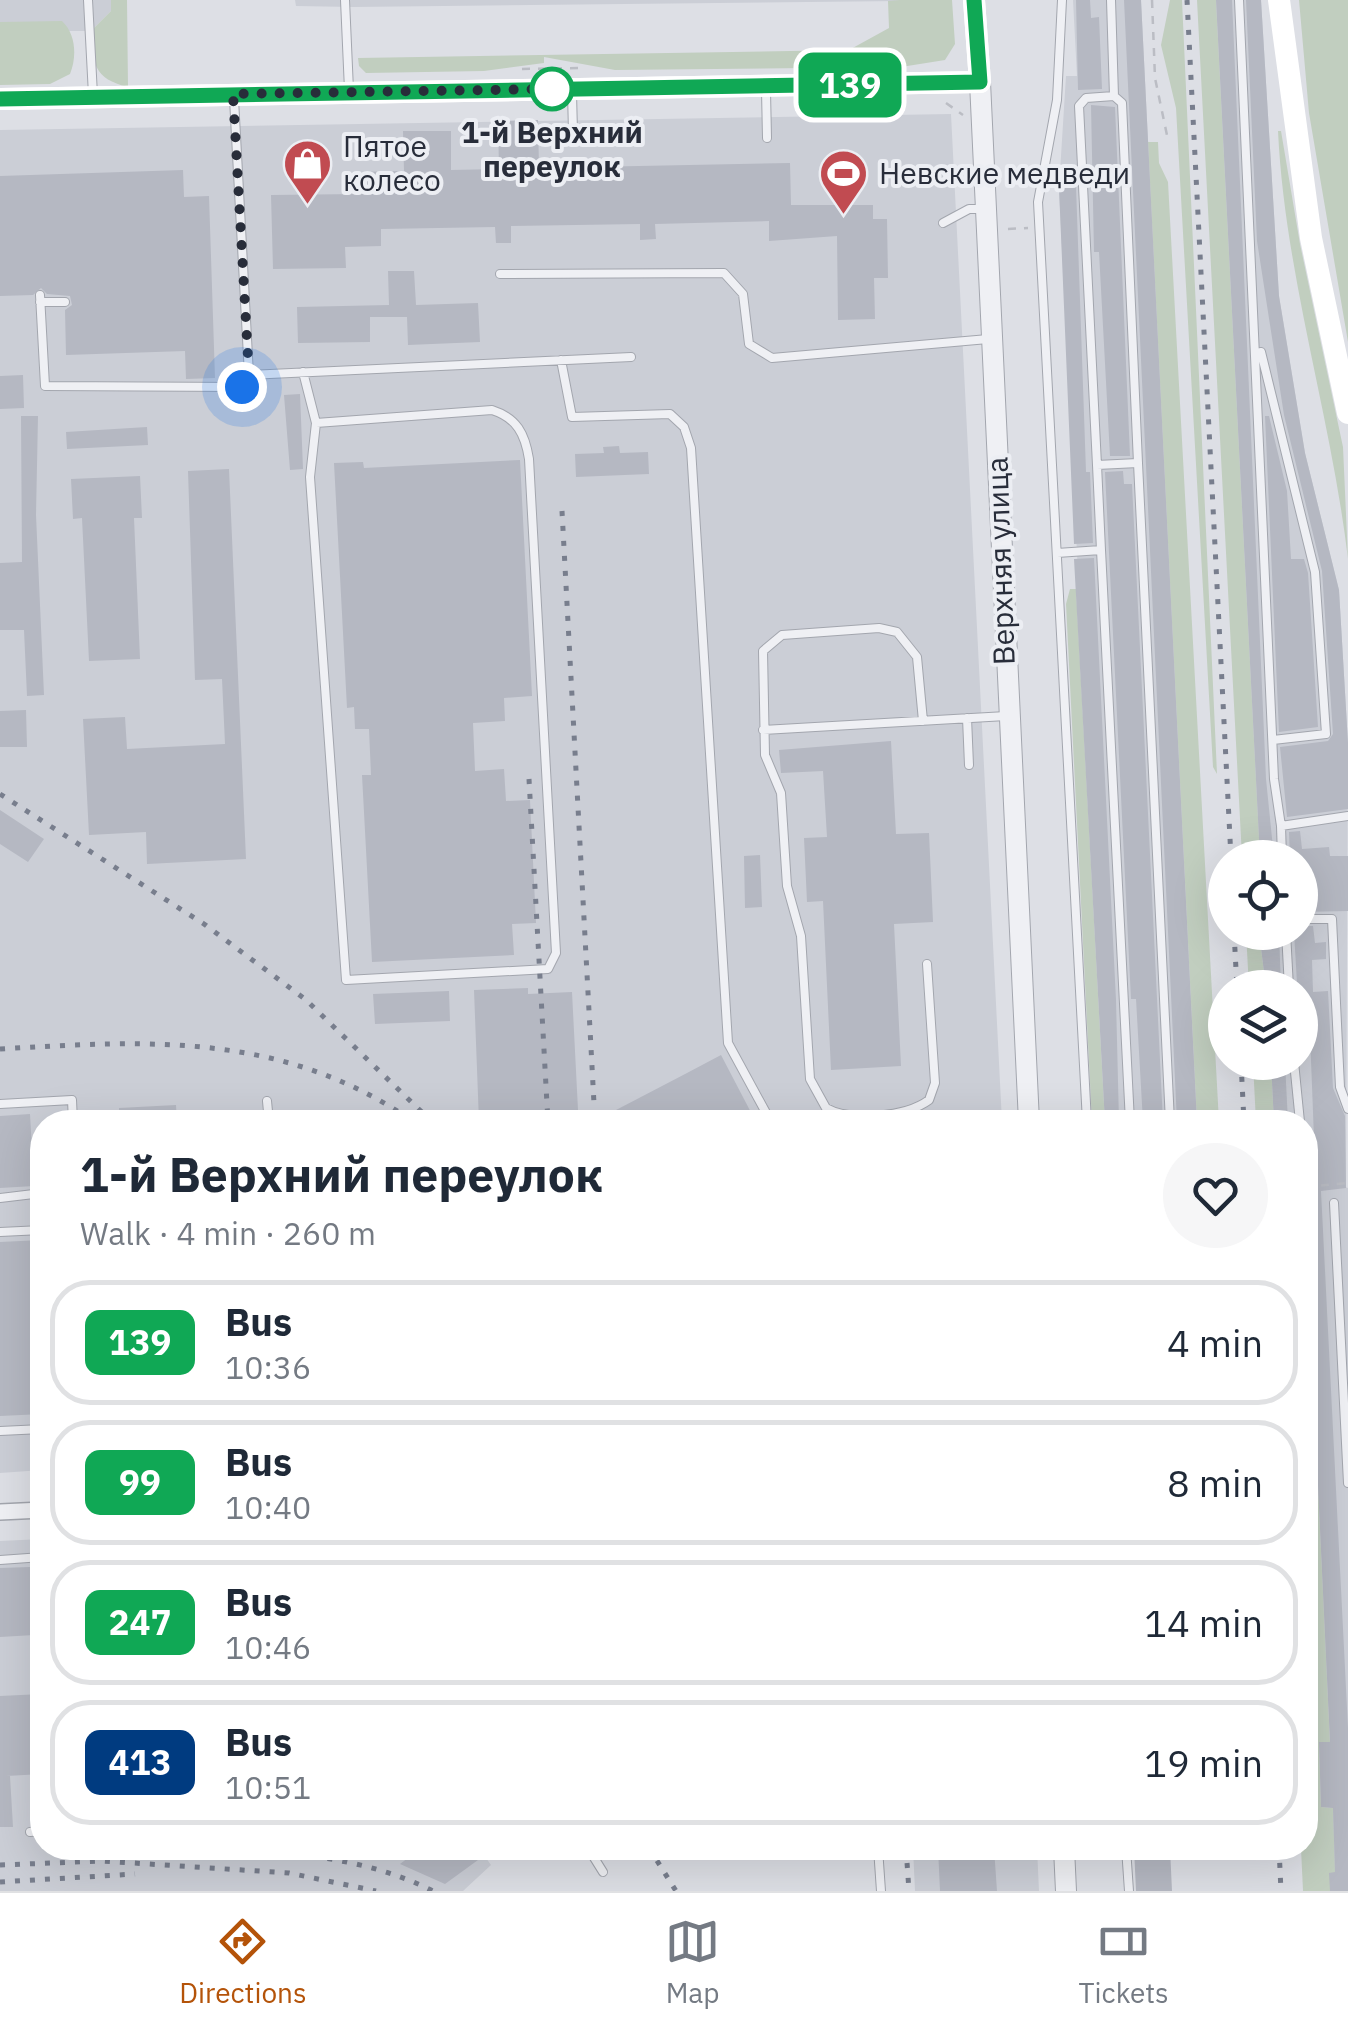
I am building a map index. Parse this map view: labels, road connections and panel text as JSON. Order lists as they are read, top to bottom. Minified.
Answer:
{"streets":{"main road":["Верхняя улица"]},"places":{"other":["1-й Верхний переулок"],"shop":["Пятое колесо"],"sports":["Невские медведи"]},"lines":["bus line 139"],"page":{"on_map":"139","heading":["1-й Верхний переулок","Walk · 4 min · 260 m"],"list":[{"mark":"139","name":"Bus","note":"10:36","value":"4 min"},{"mark":"99","name":"Bus","note":"10:40","value":"8 min"},{"mark":"247","name":"Bus","note":"10:46","value":"14 min"},{"mark":"413","name":"Bus","note":"10:51","value":"19 min"}],"tabs":["Directions","Map","Tickets"]}}
